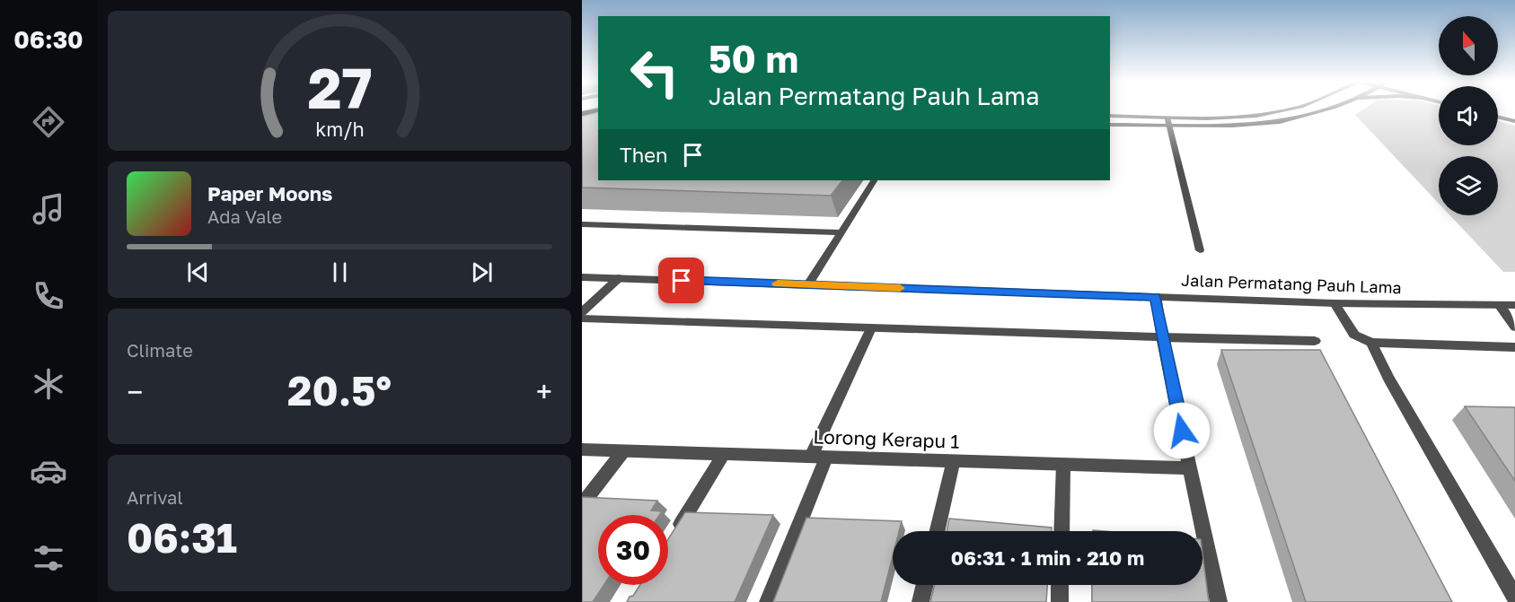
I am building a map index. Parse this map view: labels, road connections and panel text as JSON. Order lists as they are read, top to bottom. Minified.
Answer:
{"streets":{"street":["Jalan Permatang Pauh Lama","Lorong Kerapu 1"]},"north":"top","page":{"tabs":"06:30","turn":["50 m","Jalan Permatang Pauh Lama"],"then":"Then","song":["Paper Moons","Ada Vale"],"tile":["Climate",["Arrival","06:31"]],"heat":["−","20.5°","+"],"limit":"30","trip":"06:31 · 1 min · 210 m","gauge":["27","km/h"]}}
